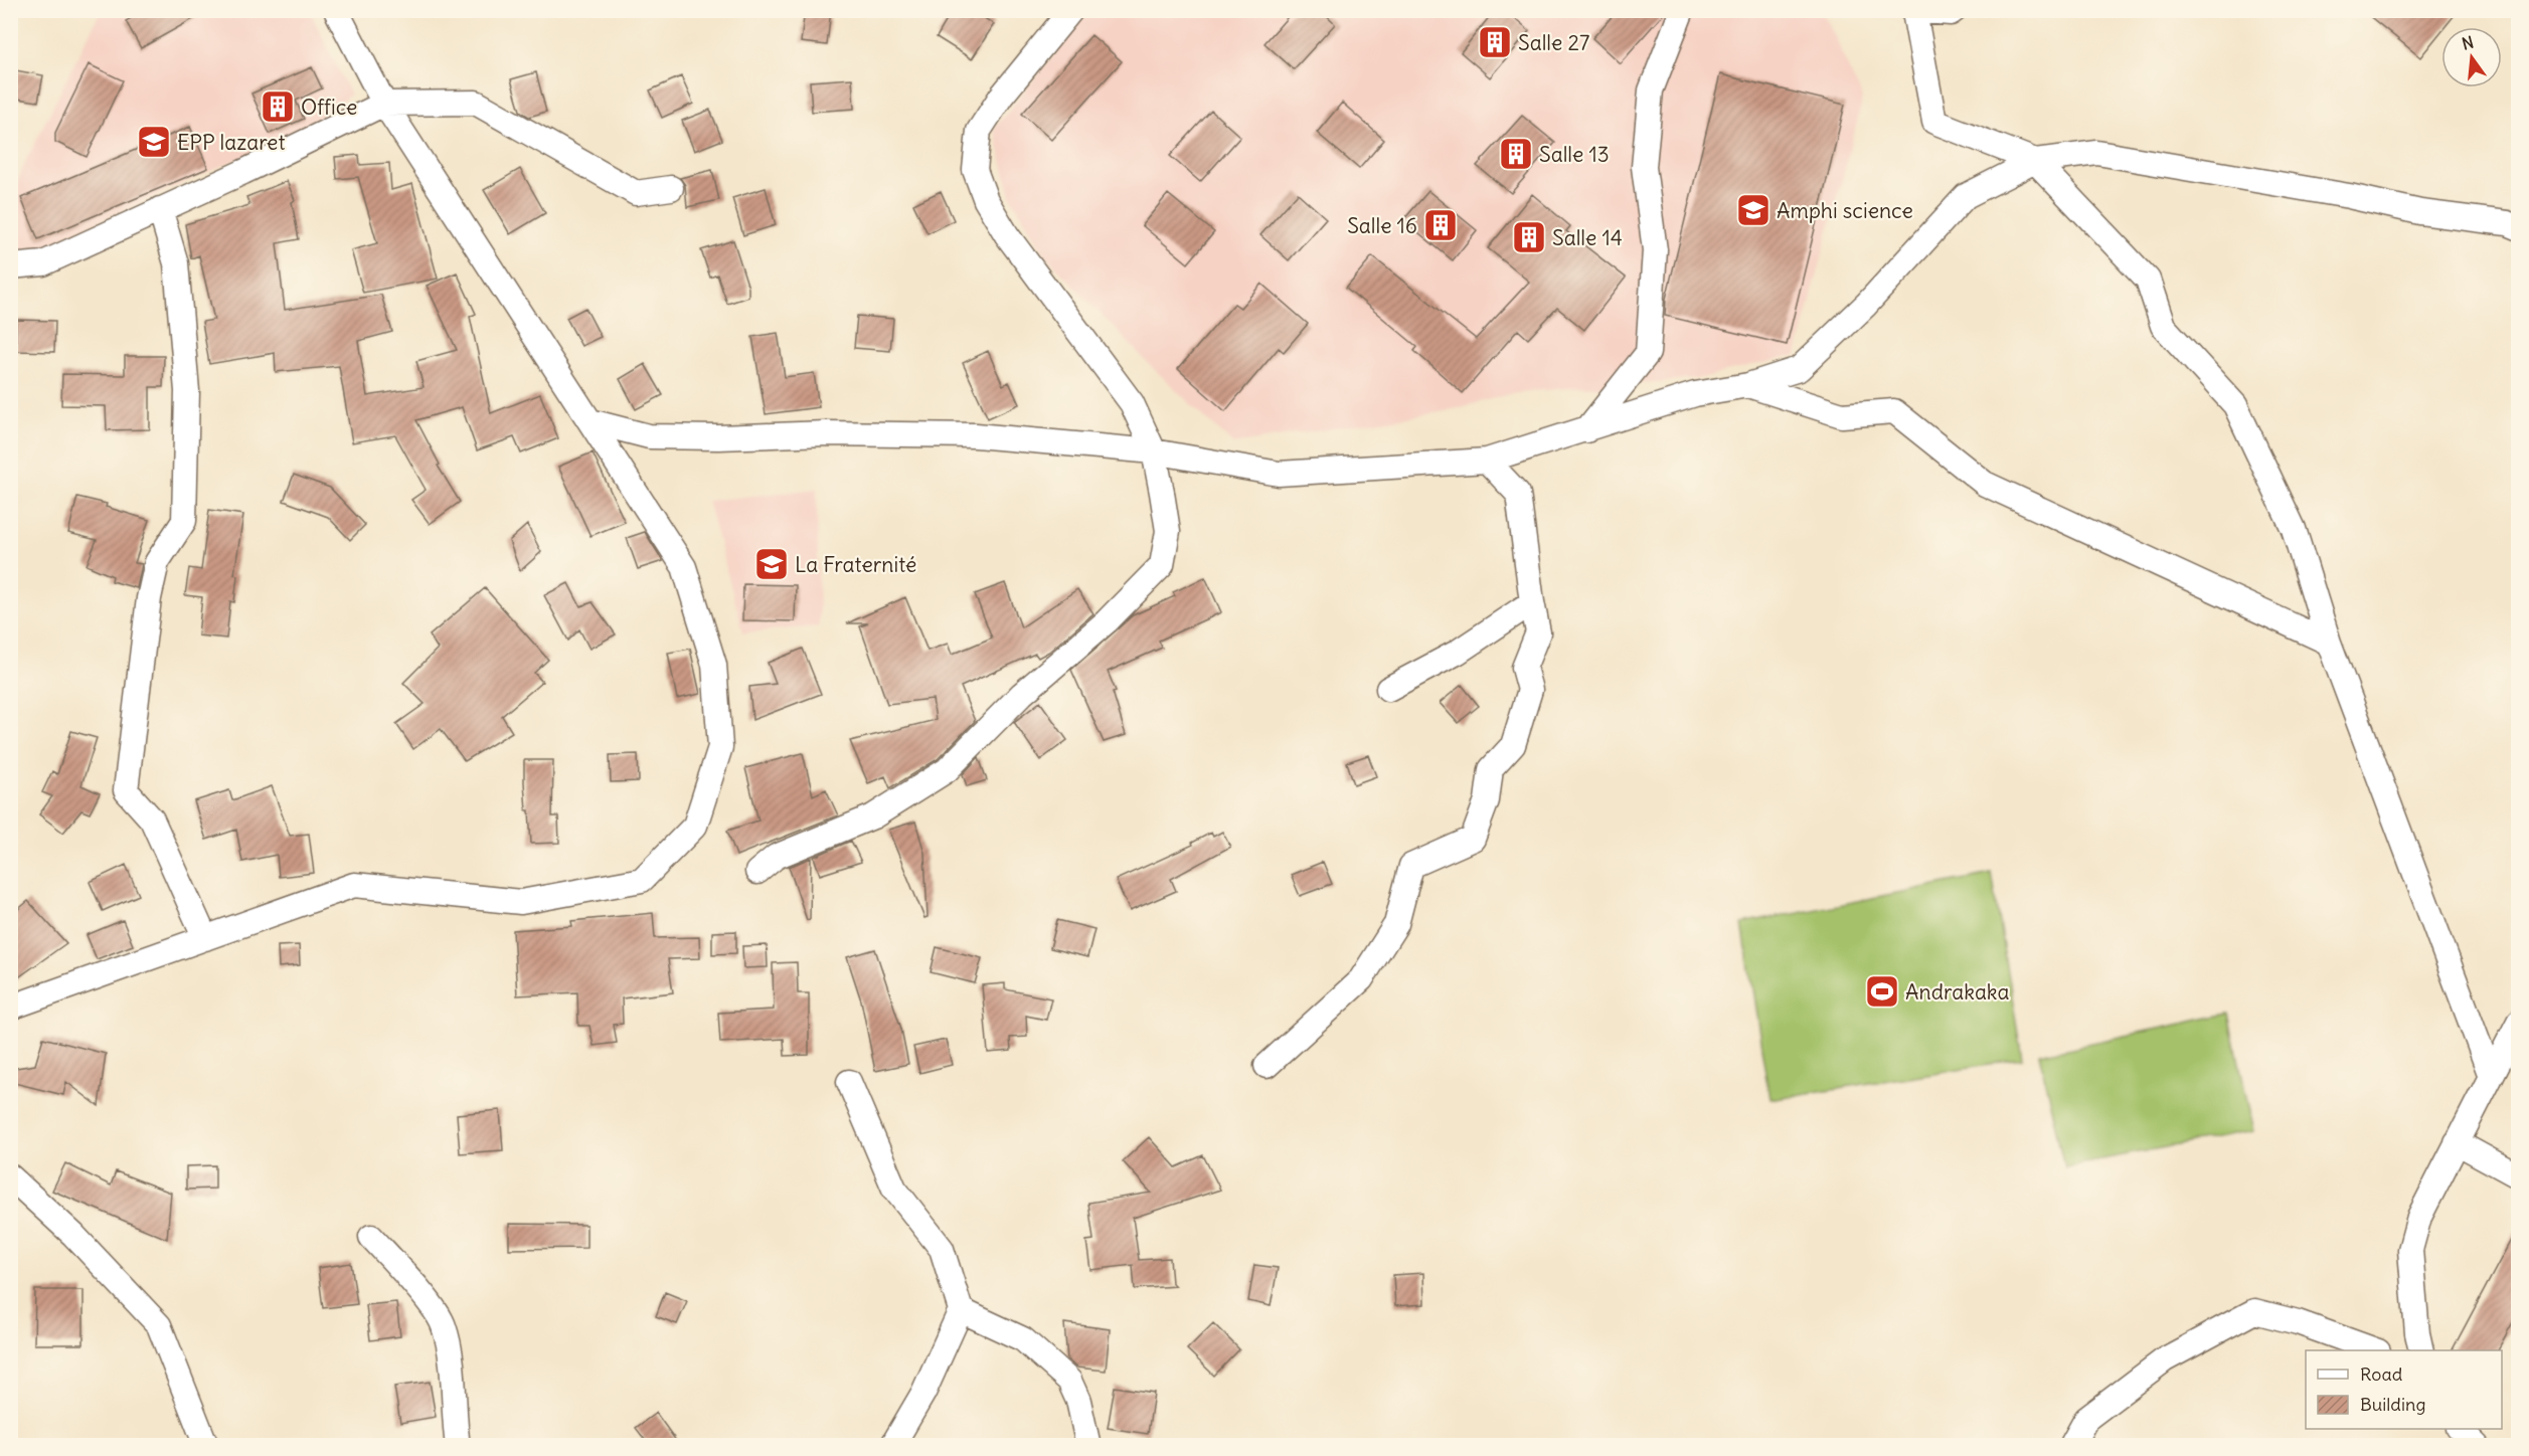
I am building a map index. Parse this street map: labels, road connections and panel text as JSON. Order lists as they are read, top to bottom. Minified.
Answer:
{"places":{"building":["Salle 27","Office","Salle 13","Salle 16","Salle 14"],"school or university":["EPP lazaret","Amphi science","La Fraternité"],"sports":["Andrakaka"]},"legend":["Road","Building"],"north":"top"}
